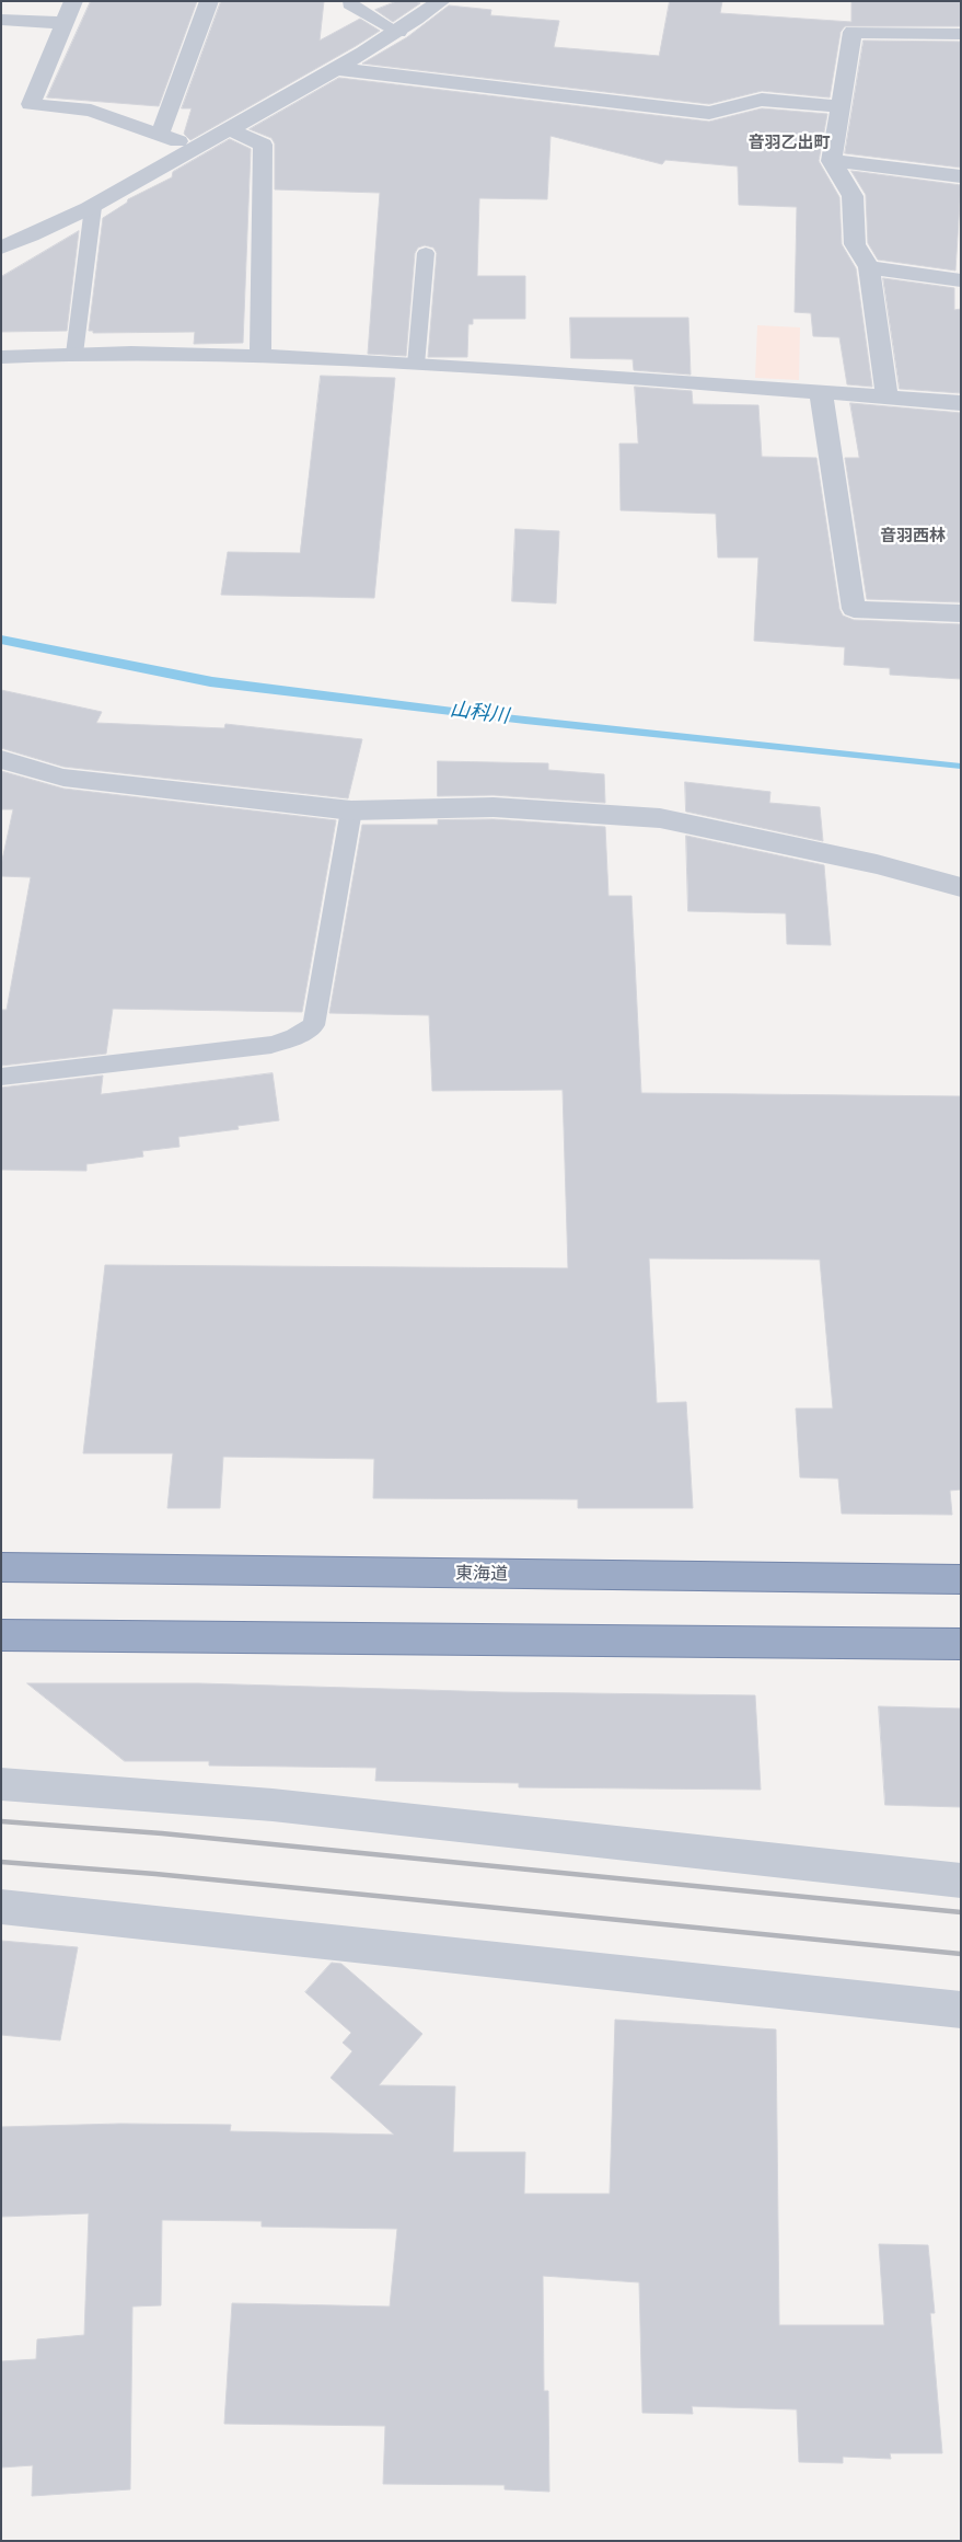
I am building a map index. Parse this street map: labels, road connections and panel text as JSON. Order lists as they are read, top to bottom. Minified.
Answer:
{"streets":{"highway":["東海道"]},"districts":["音羽乙出町","音羽西林"],"water":["山科川"]}
